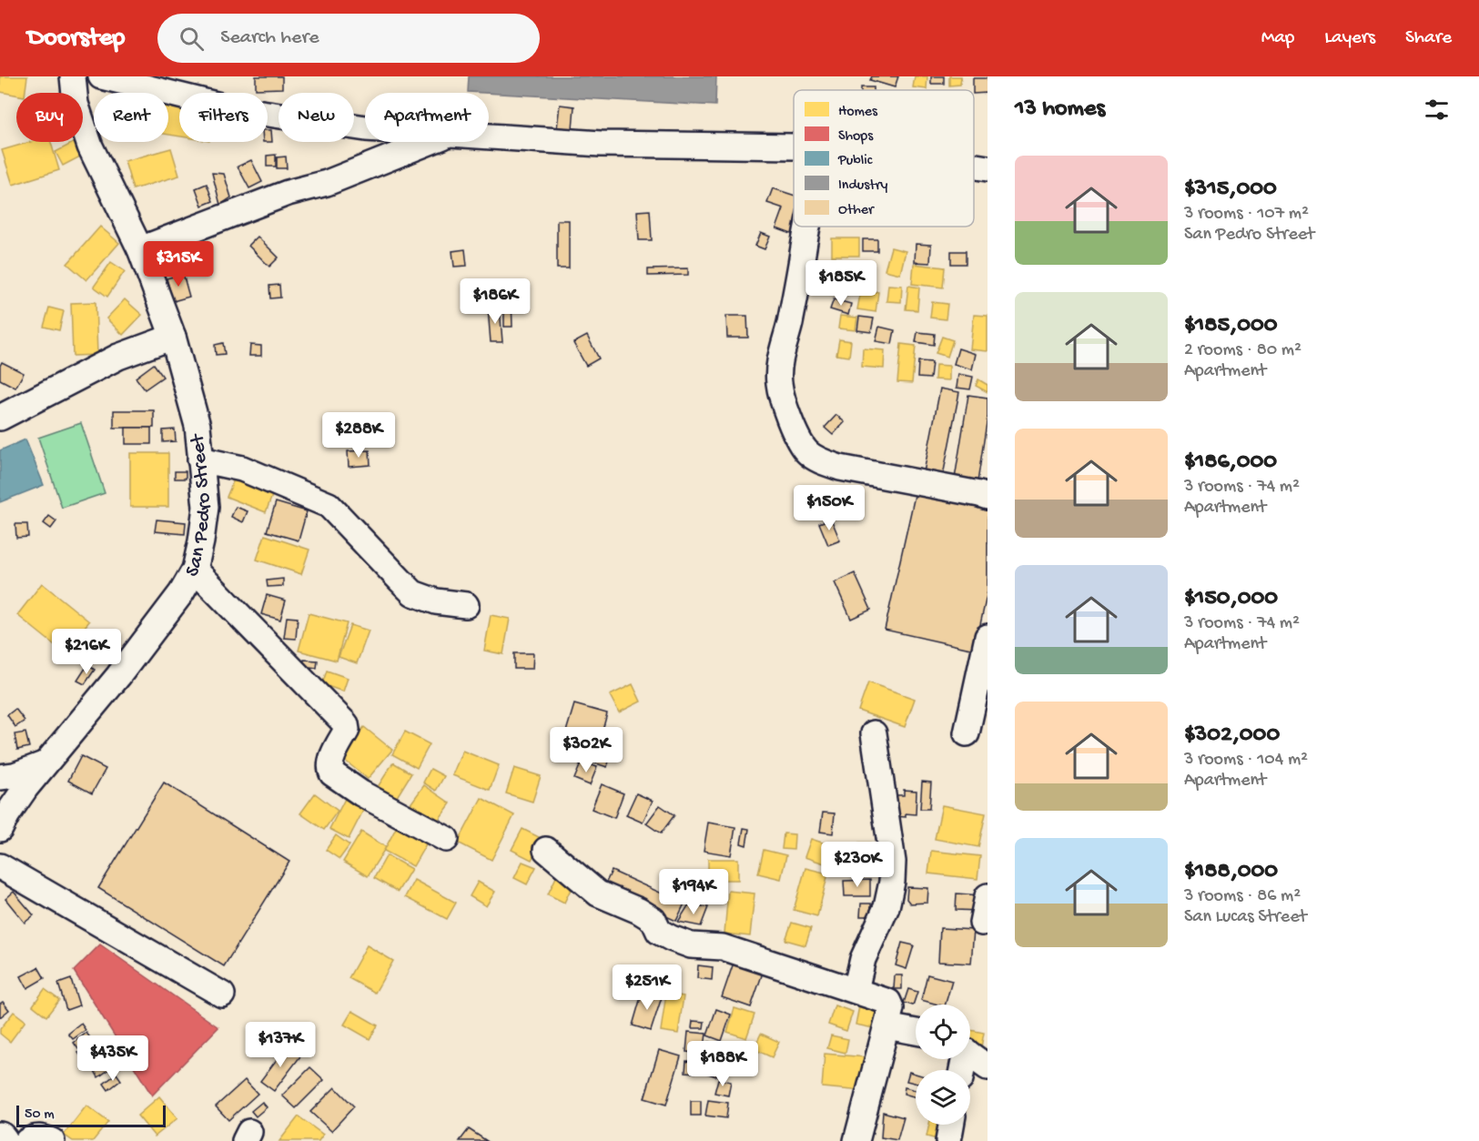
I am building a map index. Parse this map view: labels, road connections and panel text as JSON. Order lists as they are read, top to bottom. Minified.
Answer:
{"streets":{"street":["San Pedro Street"]},"legend":["Homes","Shops","Public","Industry","Other"],"scale_bar":"50 m","page":{"header":"Doorstep","search":"Search here","nav":["Map","Layers","Share"],"heading":"13 homes","chip":["Buy","Rent","Filters","New","Apartment"],"list":[{"name":"$315,000","note":"3 rooms · 107 m² · San Pedro Street"},{"name":"$185,000","note":"2 rooms · 80 m² · Apartment"},{"name":"$186,000","note":"3 rooms · 74 m² · Apartment"},{"name":"$150,000","note":"3 rooms · 74 m² · Apartment"},{"name":"$302,000","note":"3 rooms · 104 m² · Apartment"},{"name":"$188,000","note":"3 rooms · 86 m² · San Lucas Street"}],"price":["$315K","$185K","$186K","$288K","$150K","$216K","$302K","$230K","$194K","$251K","$137K","$435K","$188K"],"scale":"50 m"}}
